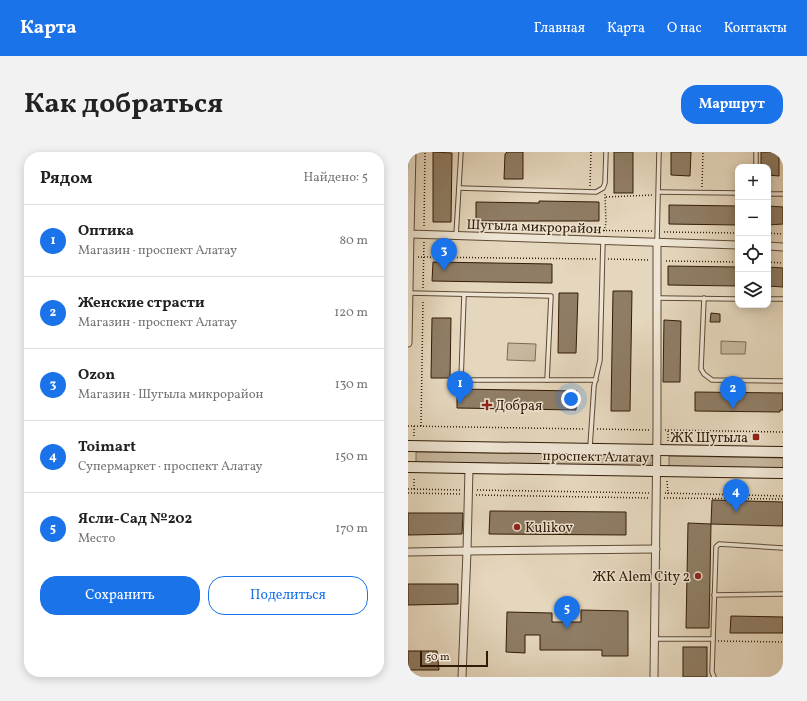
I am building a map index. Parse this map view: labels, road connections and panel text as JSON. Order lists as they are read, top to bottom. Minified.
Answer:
{"streets":{"main road":["проспект Алатау"],"street":["Шугыла микрорайон"]},"places":{"health":["Добрая"],"transit":["ЖК Шугыла"],"other":["Kulikov","ЖК Alem City 2"]},"scale_bar":"50 m","page":{"header":"Карта","nav":["Главная","Карта","О нас","Контакты"],"title":"Как добраться","buttons":["Маршрут",["Сохранить","Поделиться"]],"heading":["Рядом","Найдено: 5"],"map_buttons":["+","−"],"list":[{"mark":"1","name":"Оптика","note":"Магазин · проспект Алатау","value":"80 m"},{"mark":"2","name":"Женские страсти","note":"Магазин · проспект Алатау","value":"120 m"},{"mark":"3","name":"Ozon","note":"Магазин · Шугыла микрорайон","value":"130 m"},{"mark":"4","name":"Toimart","note":"Супермаркет · проспект Алатау","value":"150 m"},{"mark":"5","name":"Ясли-Сад №202","note":"Место","value":"170 m"}],"pins":["3","1","2","4","5"],"scale":"50 m"}}
